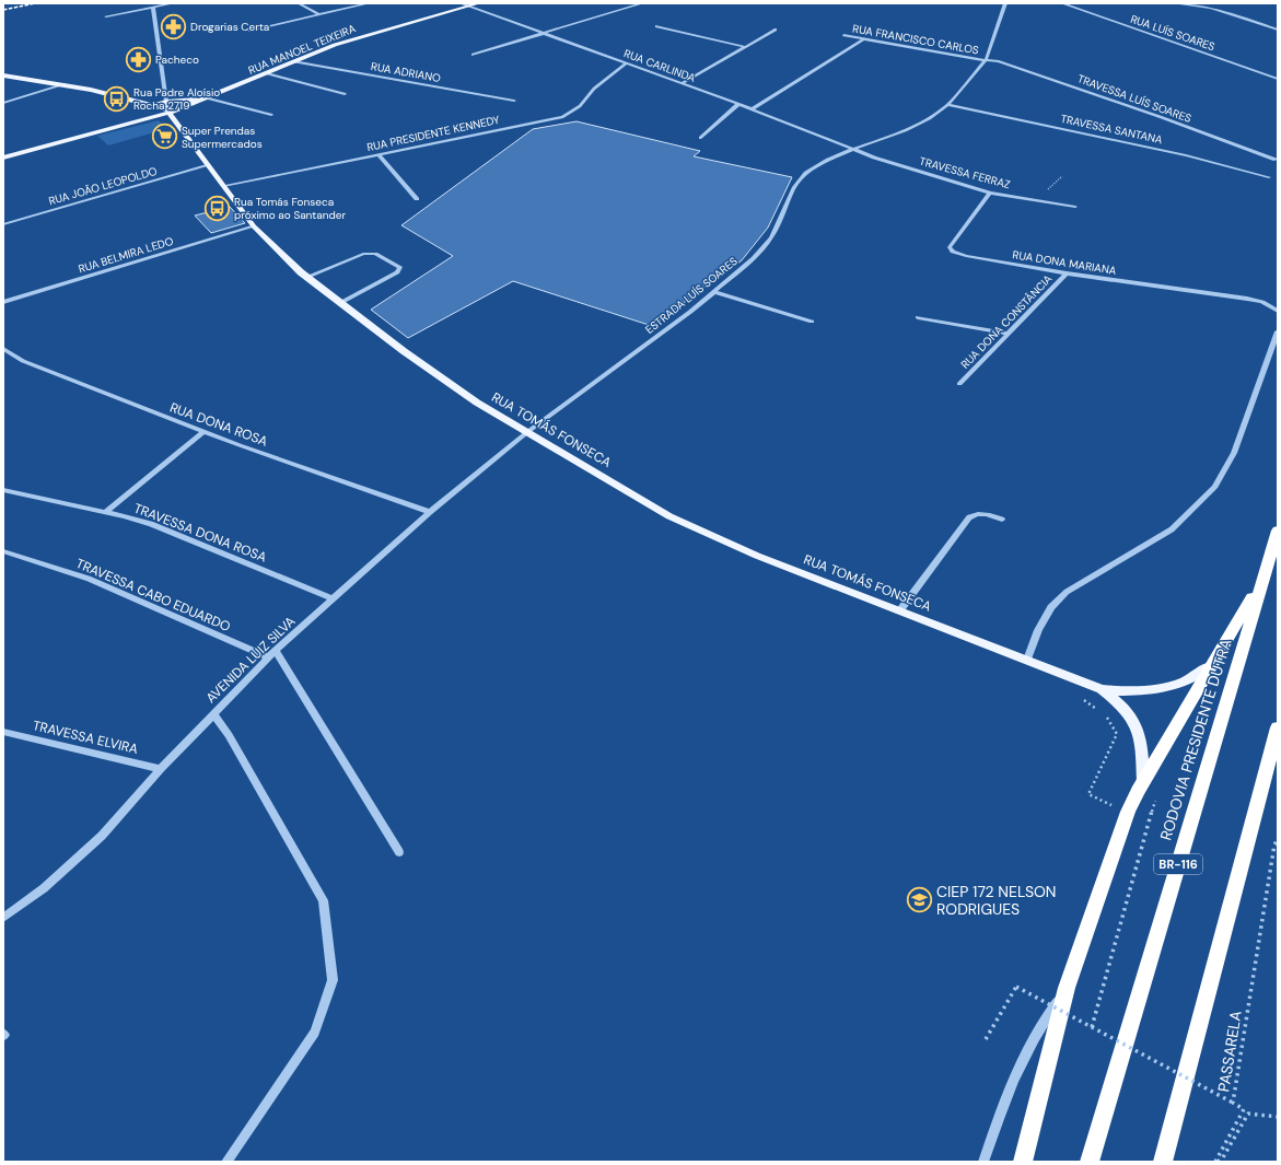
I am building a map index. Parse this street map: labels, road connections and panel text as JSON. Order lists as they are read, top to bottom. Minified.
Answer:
{"streets":{"highway":["RODOVIA PRESIDENTE DUTRA","BR-116"],"main road":["RUA MANOEL TEIXEIRA","RUA TOMÁS FONSECA"],"street":["RUA LUÍS SOARES","RUA FRANCISCO CARLOS","RUA CARLINDA","RUA ADRIANO","TRAVESSA LUÍS SOARES","TRAVESSA SANTANA","RUA PRESIDENTE KENNEDY","TRAVESSA FERRAZ","RUA JOÃO LEOPOLDO","RUA BELMIRA LEDO","RUA DONA MARIANA","ESTRADA LUÍS SOARES","RUA DONA CONSTÂNCIA","RUA DONA ROSA","TRAVESSA DONA ROSA","TRAVESSA CABO EDUARDO","AVENIDA LUIZ SILVA","TRAVESSA ELVIRA"],"path":["PASSARELA"]},"crossings":[["RUA FRANCISCO CARLOS","TRAVESSA LUÍS SOARES"],["RUA FRANCISCO CARLOS","ESTRADA LUÍS SOARES"],["RUA MANOEL TEIXEIRA","RUA CARLINDA"],["RUA MANOEL TEIXEIRA","RUA ADRIANO"],["RUA MANOEL TEIXEIRA","RUA TOMÁS FONSECA"],["RUA CARLINDA","RUA PRESIDENTE KENNEDY"],["RUA CARLINDA","TRAVESSA FERRAZ"],["RUA CARLINDA","ESTRADA LUÍS SOARES"],["TRAVESSA LUÍS SOARES","ESTRADA LUÍS SOARES"],["TRAVESSA SANTANA","ESTRADA LUÍS SOARES"],["RUA PRESIDENTE KENNEDY","RUA TOMÁS FONSECA"],["TRAVESSA FERRAZ","RUA DONA MARIANA"],["TRAVESSA FERRAZ","ESTRADA LUÍS SOARES"],["RUA JOÃO LEOPOLDO","RUA TOMÁS FONSECA"],["RUA BELMIRA LEDO","RUA TOMÁS FONSECA"],["RUA DONA MARIANA","RUA DONA CONSTÂNCIA"],["ESTRADA LUÍS SOARES","RUA TOMÁS FONSECA"],["ESTRADA LUÍS SOARES","AVENIDA LUIZ SILVA"],["RUA DONA ROSA","AVENIDA LUIZ SILVA"],["RUA TOMÁS FONSECA","AVENIDA LUIZ SILVA"],["TRAVESSA DONA ROSA","AVENIDA LUIZ SILVA"],["TRAVESSA CABO EDUARDO","AVENIDA LUIZ SILVA"],["AVENIDA LUIZ SILVA","TRAVESSA ELVIRA"]],"places":{"pharmacy":["Drogarias Certa","Pacheco"],"bus stop":["Rua Padre Aloísio Rocha 2719","Rua Tomás Fonseca próximo ao Santander"],"supermarket":["Super Prendas Supermercados"],"school or university":["CIEP 172 NELSON RODRIGUES"]}}
